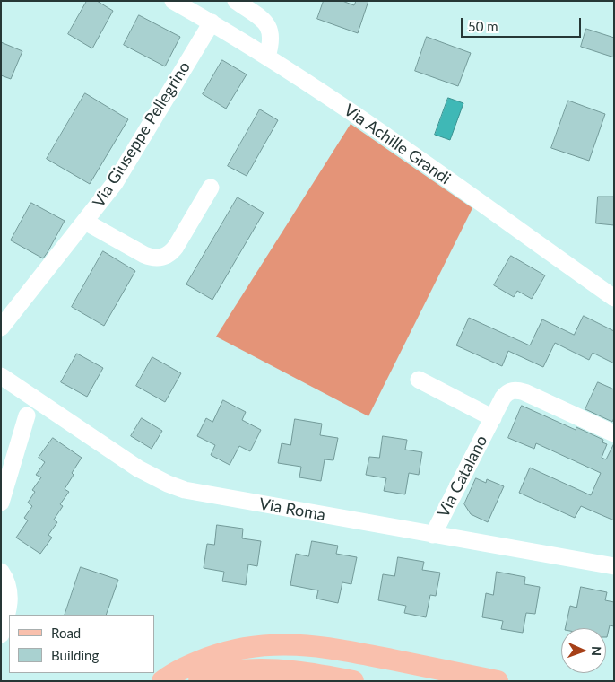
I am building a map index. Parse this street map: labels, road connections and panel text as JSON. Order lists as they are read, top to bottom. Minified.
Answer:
{"streets":{"street":["Via Giuseppe Pellegrino","Via Achille Grandi","Via Catalano","Via Roma"]},"crossings":[["Via Giuseppe Pellegrino","Via Achille Grandi"],["Via Catalano","Via Roma"]],"legend":["Road","Building"],"scale_bar":"50 m","north":"right"}
